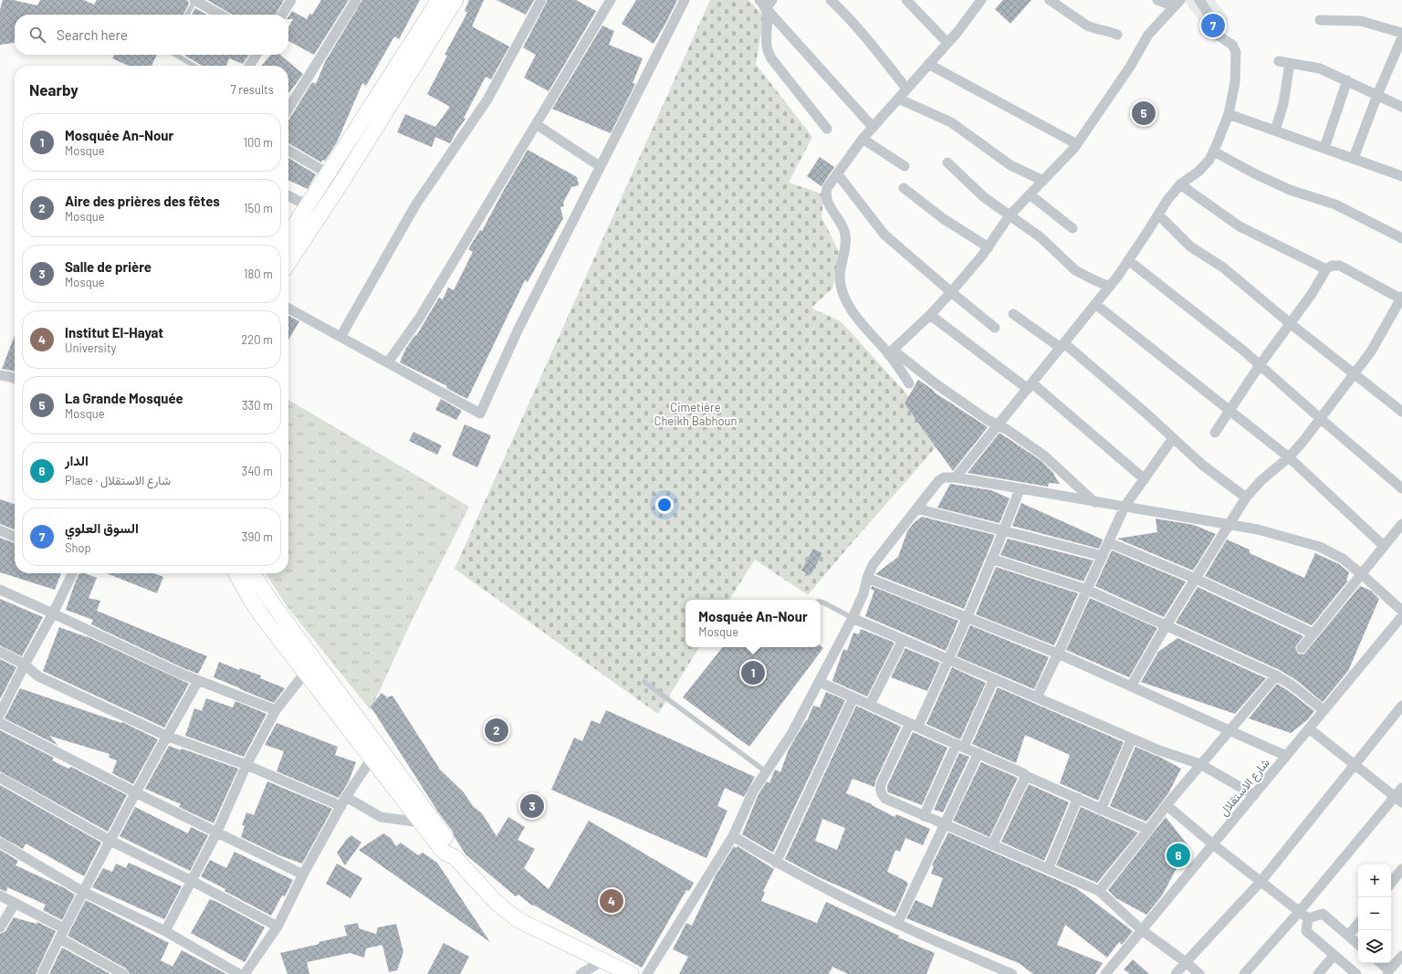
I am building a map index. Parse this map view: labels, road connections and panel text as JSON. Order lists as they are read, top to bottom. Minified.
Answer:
{"streets":{"street":["شارع الاستقلال"]},"parks":["Cimetière Cheikh Babhoun"],"page":{"pins":["7","5","1","2","3","6","4"],"search":"Search here","heading":["Nearby","7 results"],"list":[{"mark":"1","name":"Mosquée An-Nour","note":"Mosque","value":"100 m"},{"mark":"2","name":"Aire des prières des fêtes","note":"Mosque","value":"150 m"},{"mark":"3","name":"Salle de prière","note":"Mosque","value":"180 m"},{"mark":"4","name":"Institut El-Hayat","note":"University","value":"220 m"},{"mark":"5","name":"La Grande Mosquée","note":"Mosque","value":"330 m"},{"mark":"6","name":"الدار","note":"Place · شارع الاستقلال","value":"340 m"},{"mark":"7","name":"السوق العلوي","note":"Shop","value":"390 m"}],"popup":["Mosquée An-Nour","Mosque"],"map_buttons":["+","−"]}}
